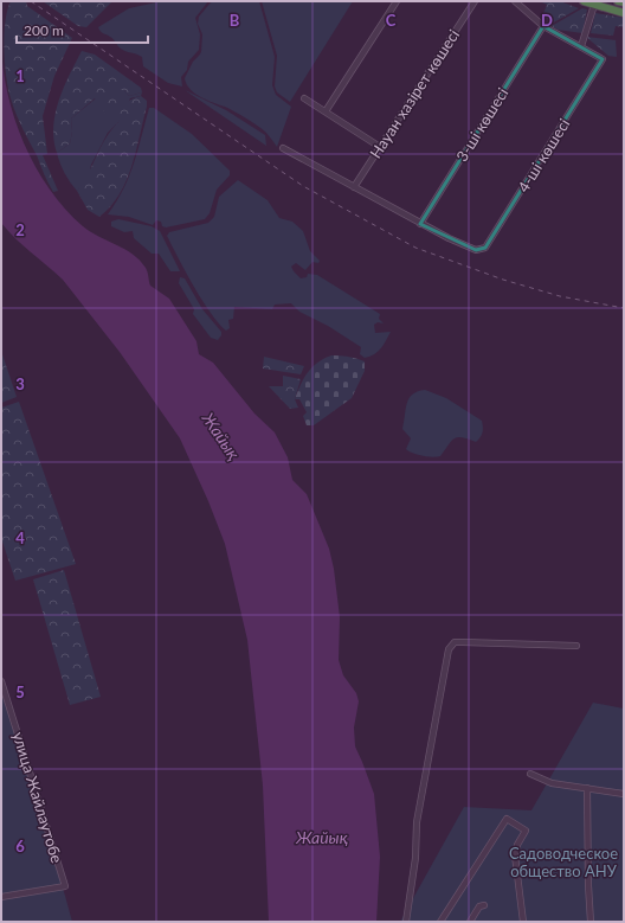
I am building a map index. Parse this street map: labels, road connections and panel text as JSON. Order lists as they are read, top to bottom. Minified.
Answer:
{"streets":{"street":["Науан хазірет көшесі","3-шi көшесі","4-шi көшесі","улица Жайлаутобе"]},"crossings":[["3-шi көшесі","4-шi көшесі"]],"water":["Жайық"],"parks":["Садоводческое общество АНУ"],"scale_bar":"200 m","grid":{"columns":["B","C","D"],"rows":["1","2","3","4","5","6"]}}
